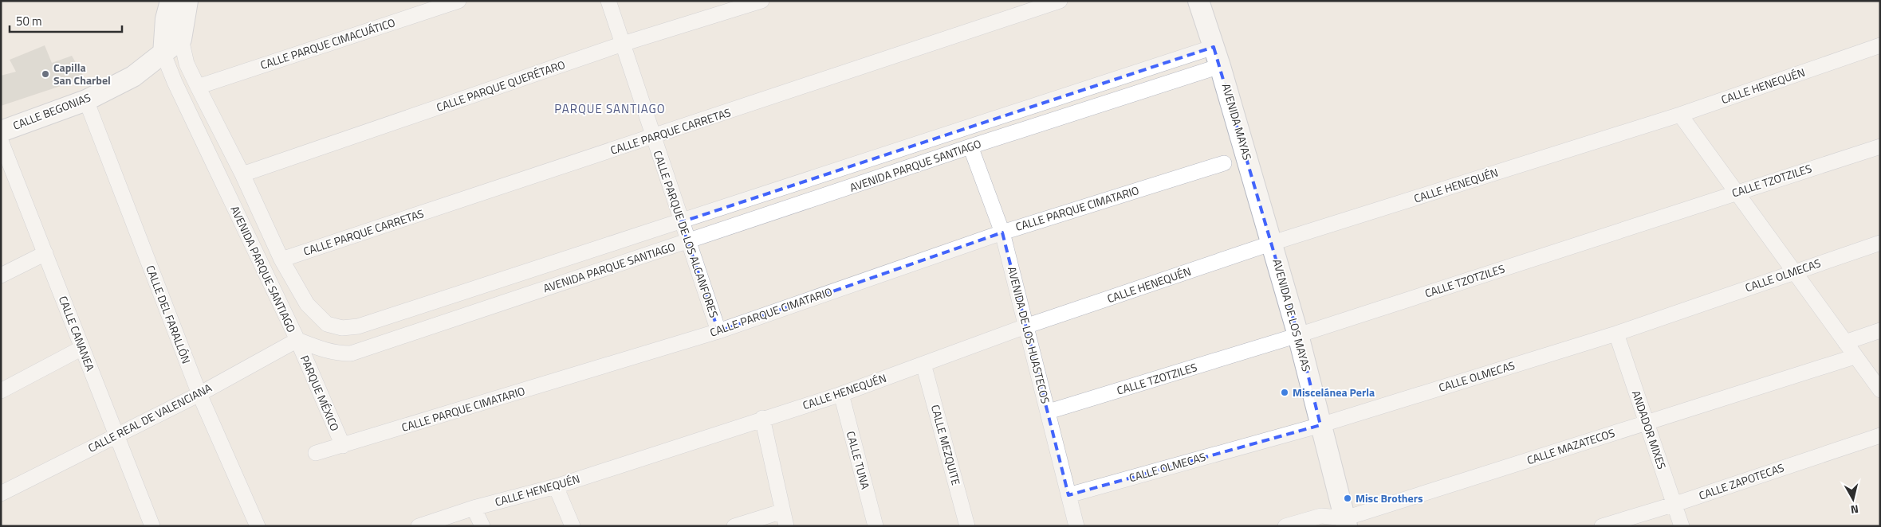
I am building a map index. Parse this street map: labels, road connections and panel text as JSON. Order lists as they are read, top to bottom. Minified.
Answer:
{"streets":{"street":["CALLE PARQUE CIMACUÁTICO","CALLE PARQUE QUERÉTARO","CALLE HENEQUÉN","CALLE BEGONIAS","AVENIDA MAYAS","CALLE PARQUE CARRETAS","AVENIDA PARQUE SANTIAGO","CALLE TZOTZILES","CALLE PARQUE CIMATARIO","CALLE PARQUE DE LOS ALCANFORES","CALLE OLMECAS","CALLE DEL FARALLÓN","AVENIDA DE LOS MAYAS","CALLE CANANEA","AVENIDA DE LOS HUASTECOS","PARQUE MÉXICO","CALLE REAL DE VALENCIANA","ANDADOR MIXES","CALLE MEZQUITE","CALLE MAZATECOS","CALLE TUNA","CALLE ZAPOTECAS"]},"crossings":[["CALLE PARQUE CIMACUÁTICO","AVENIDA PARQUE SANTIAGO"],["CALLE PARQUE QUERÉTARO","AVENIDA PARQUE SANTIAGO"],["CALLE PARQUE QUERÉTARO","CALLE PARQUE DE LOS ALCANFORES"],["CALLE HENEQUÉN","AVENIDA MAYAS"],["CALLE HENEQUÉN","AVENIDA DE LOS MAYAS"],["CALLE HENEQUÉN","AVENIDA DE LOS HUASTECOS"],["CALLE HENEQUÉN","CALLE MEZQUITE"],["CALLE HENEQUÉN","CALLE TUNA"],["CALLE BEGONIAS","AVENIDA PARQUE SANTIAGO"],["CALLE BEGONIAS","CALLE DEL FARALLÓN"],["AVENIDA MAYAS","AVENIDA PARQUE SANTIAGO"],["AVENIDA MAYAS","AVENIDA DE LOS MAYAS"],["CALLE PARQUE CARRETAS","AVENIDA PARQUE SANTIAGO"],["CALLE PARQUE CARRETAS","CALLE PARQUE DE LOS ALCANFORES"],["AVENIDA PARQUE SANTIAGO","CALLE PARQUE DE LOS ALCANFORES"],["AVENIDA PARQUE SANTIAGO","AVENIDA DE LOS HUASTECOS"],["AVENIDA PARQUE SANTIAGO","PARQUE MÉXICO"],["AVENIDA PARQUE SANTIAGO","CALLE REAL DE VALENCIANA"],["CALLE TZOTZILES","AVENIDA DE LOS MAYAS"],["CALLE TZOTZILES","AVENIDA DE LOS HUASTECOS"],["CALLE PARQUE CIMATARIO","CALLE PARQUE DE LOS ALCANFORES"],["CALLE PARQUE CIMATARIO","AVENIDA DE LOS HUASTECOS"],["CALLE PARQUE CIMATARIO","PARQUE MÉXICO"],["CALLE OLMECAS","AVENIDA DE LOS MAYAS"],["CALLE OLMECAS","AVENIDA DE LOS HUASTECOS"],["CALLE OLMECAS","ANDADOR MIXES"],["CALLE DEL FARALLÓN","CALLE REAL DE VALENCIANA"],["AVENIDA DE LOS MAYAS","CALLE MAZATECOS"],["CALLE CANANEA","CALLE REAL DE VALENCIANA"],["PARQUE MÉXICO","CALLE REAL DE VALENCIANA"],["ANDADOR MIXES","CALLE MAZATECOS"],["ANDADOR MIXES","CALLE ZAPOTECAS"]],"districts":["PARQUE SANTIAGO"],"places":["Capilla San Charbel","Miscelánea Perla","Misc Brothers"],"scale_bar":"50 m","north":"bottom"}
